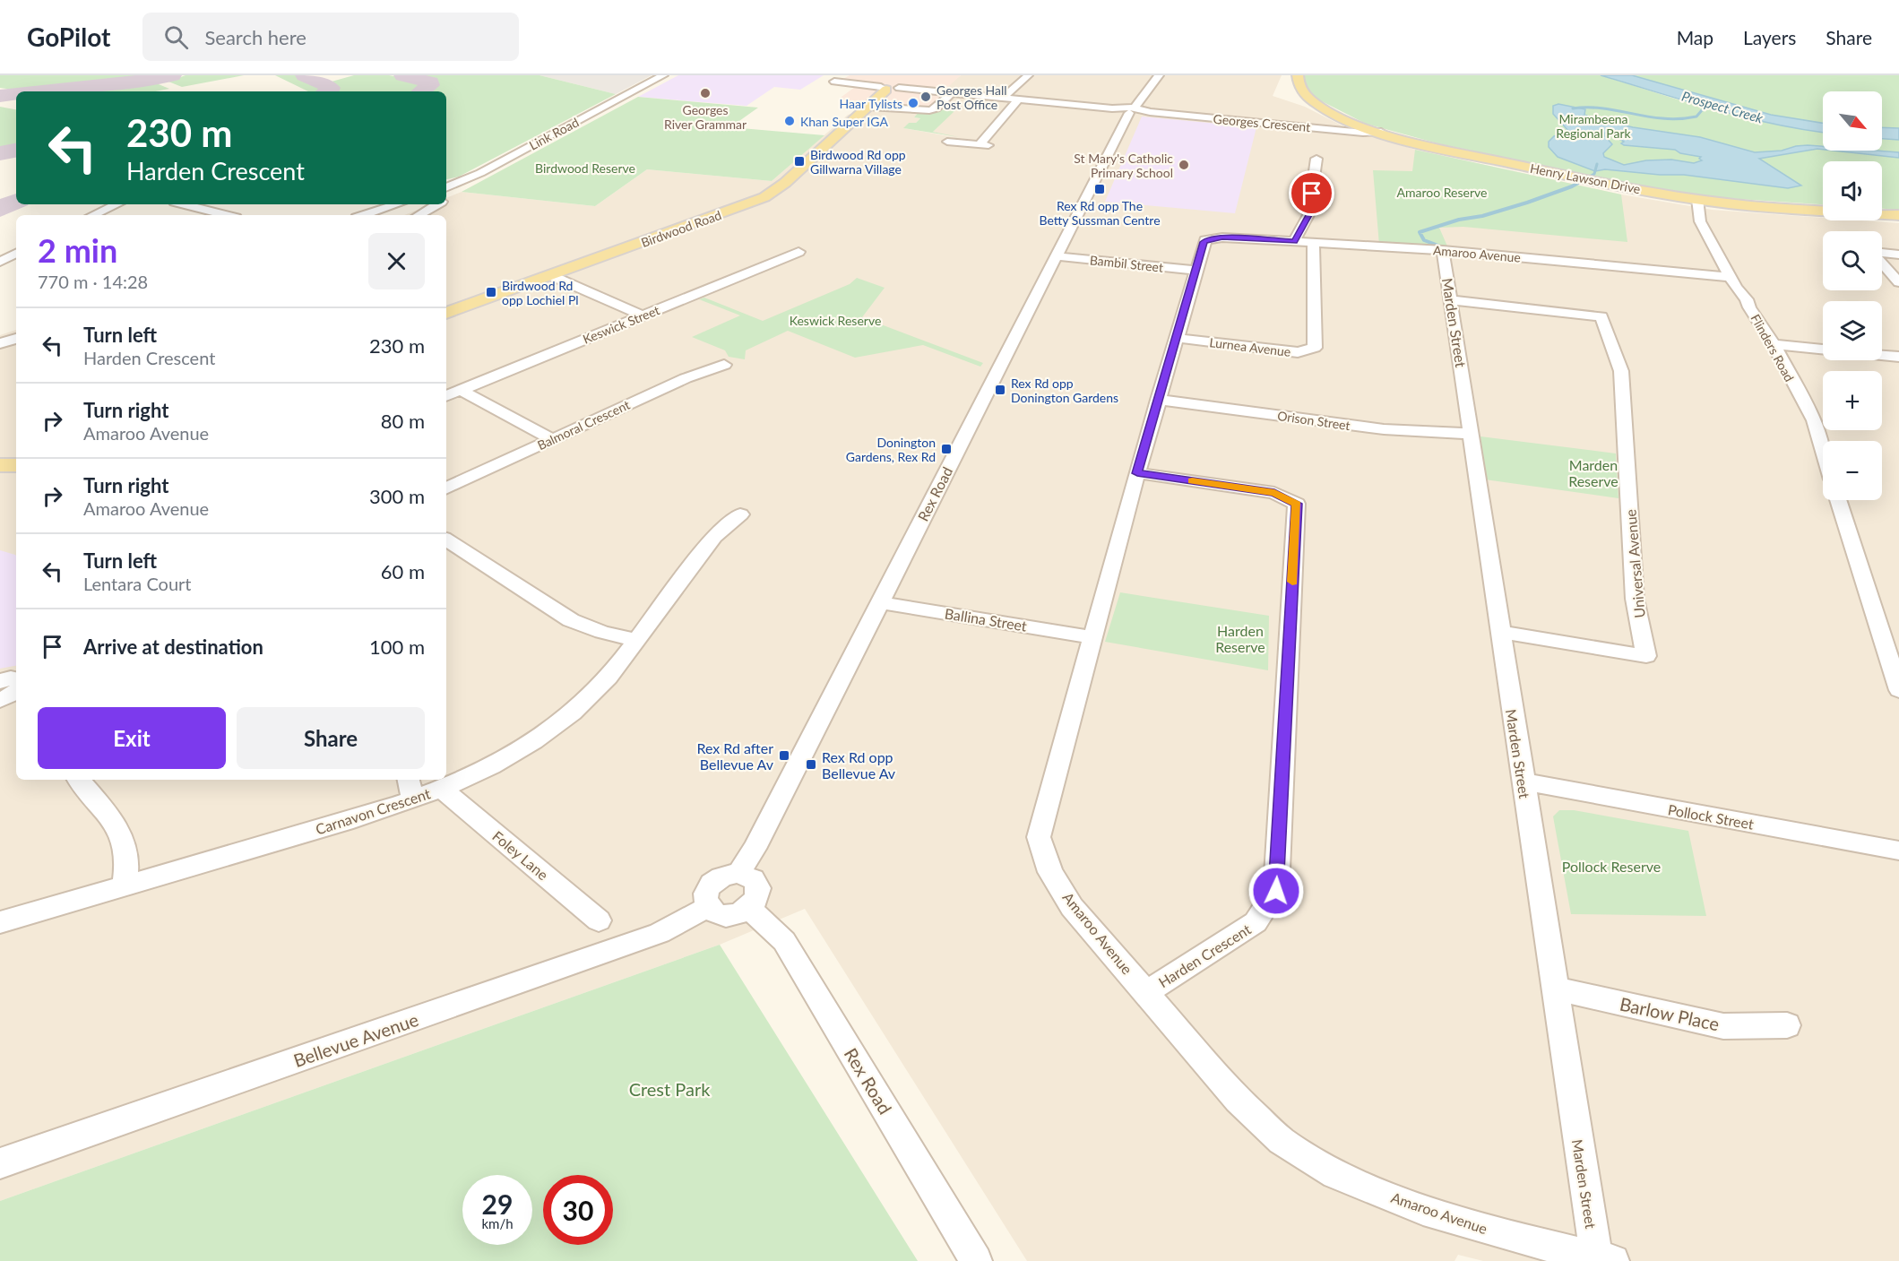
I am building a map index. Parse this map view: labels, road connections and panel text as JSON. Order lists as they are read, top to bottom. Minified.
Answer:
{"streets":{"main road":["Henry Lawson Drive","Birdwood Road"],"street":["Georges Crescent","Link Road","Amaroo Avenue","Bambil Street","Marden Street","Keswick Street","Lurnea Avenue","Flinders Road","Orison Street","Balmoral Crescent","Rex Road","Universal Avenue","Ballina Street","Carnavon Crescent","Pollock Street","Foley Lane","Harden Crescent","Barlow Place","Bellevue Avenue"]},"crossings":[["Georges Crescent","Henry Lawson Drive"],["Georges Crescent","Birdwood Road"],["Georges Crescent","Rex Road"],["Henry Lawson Drive","Flinders Road"],["Amaroo Avenue","Bambil Street"],["Amaroo Avenue","Marden Street"],["Amaroo Avenue","Lurnea Avenue"],["Amaroo Avenue","Flinders Road"],["Amaroo Avenue","Orison Street"],["Amaroo Avenue","Ballina Street"],["Amaroo Avenue","Harden Crescent"],["Bambil Street","Rex Road"],["Marden Street","Orison Street"],["Marden Street","Universal Avenue"],["Marden Street","Pollock Street"],["Marden Street","Barlow Place"],["Rex Road","Ballina Street"],["Rex Road","Bellevue Avenue"],["Carnavon Crescent","Foley Lane"]],"water":["Prospect Creek"],"parks":["Mirambeena Regional Park","Birdwood Reserve","Amaroo Reserve","Keswick Reserve","Marden Reserve","Harden Reserve","Pollock Reserve","Crest Park"],"places":{"other":["Georges River Grammar","Georges Hall Post Office","Haar Tylists","Khan Super IGA","St Mary's Catholic Primary School"],"transit":["Birdwood Rd opp Gillwarna Village","Rex Rd opp The Betty Sussman Centre","Birdwood Rd opp Lochiel Pl","Rex Rd opp Donington Gardens","Donington Gardens, Rex Rd","Rex Rd after Bellevue Av","Rex Rd opp Bellevue Av"]},"north":"bottom right","page":{"header":"GoPilot","search":"Search here","nav":["Map","Layers","Share"],"map_buttons":["+","−"],"turn":["230 m","Harden Crescent"],"heading":["2 min","770 m · 14:28"],"list":[{"name":"Turn left","note":"Harden Crescent","value":"230 m"},{"name":"Turn right","note":"Amaroo Avenue","value":"80 m"},{"name":"Turn right","note":"Amaroo Avenue","value":"300 m"},{"name":"Turn left","note":"Lentara Court","value":"60 m"},{"name":"Arrive at destination","value":"100 m"}],"buttons":["Exit","Share"],"speed":"29 km/h","limit":"30"}}
